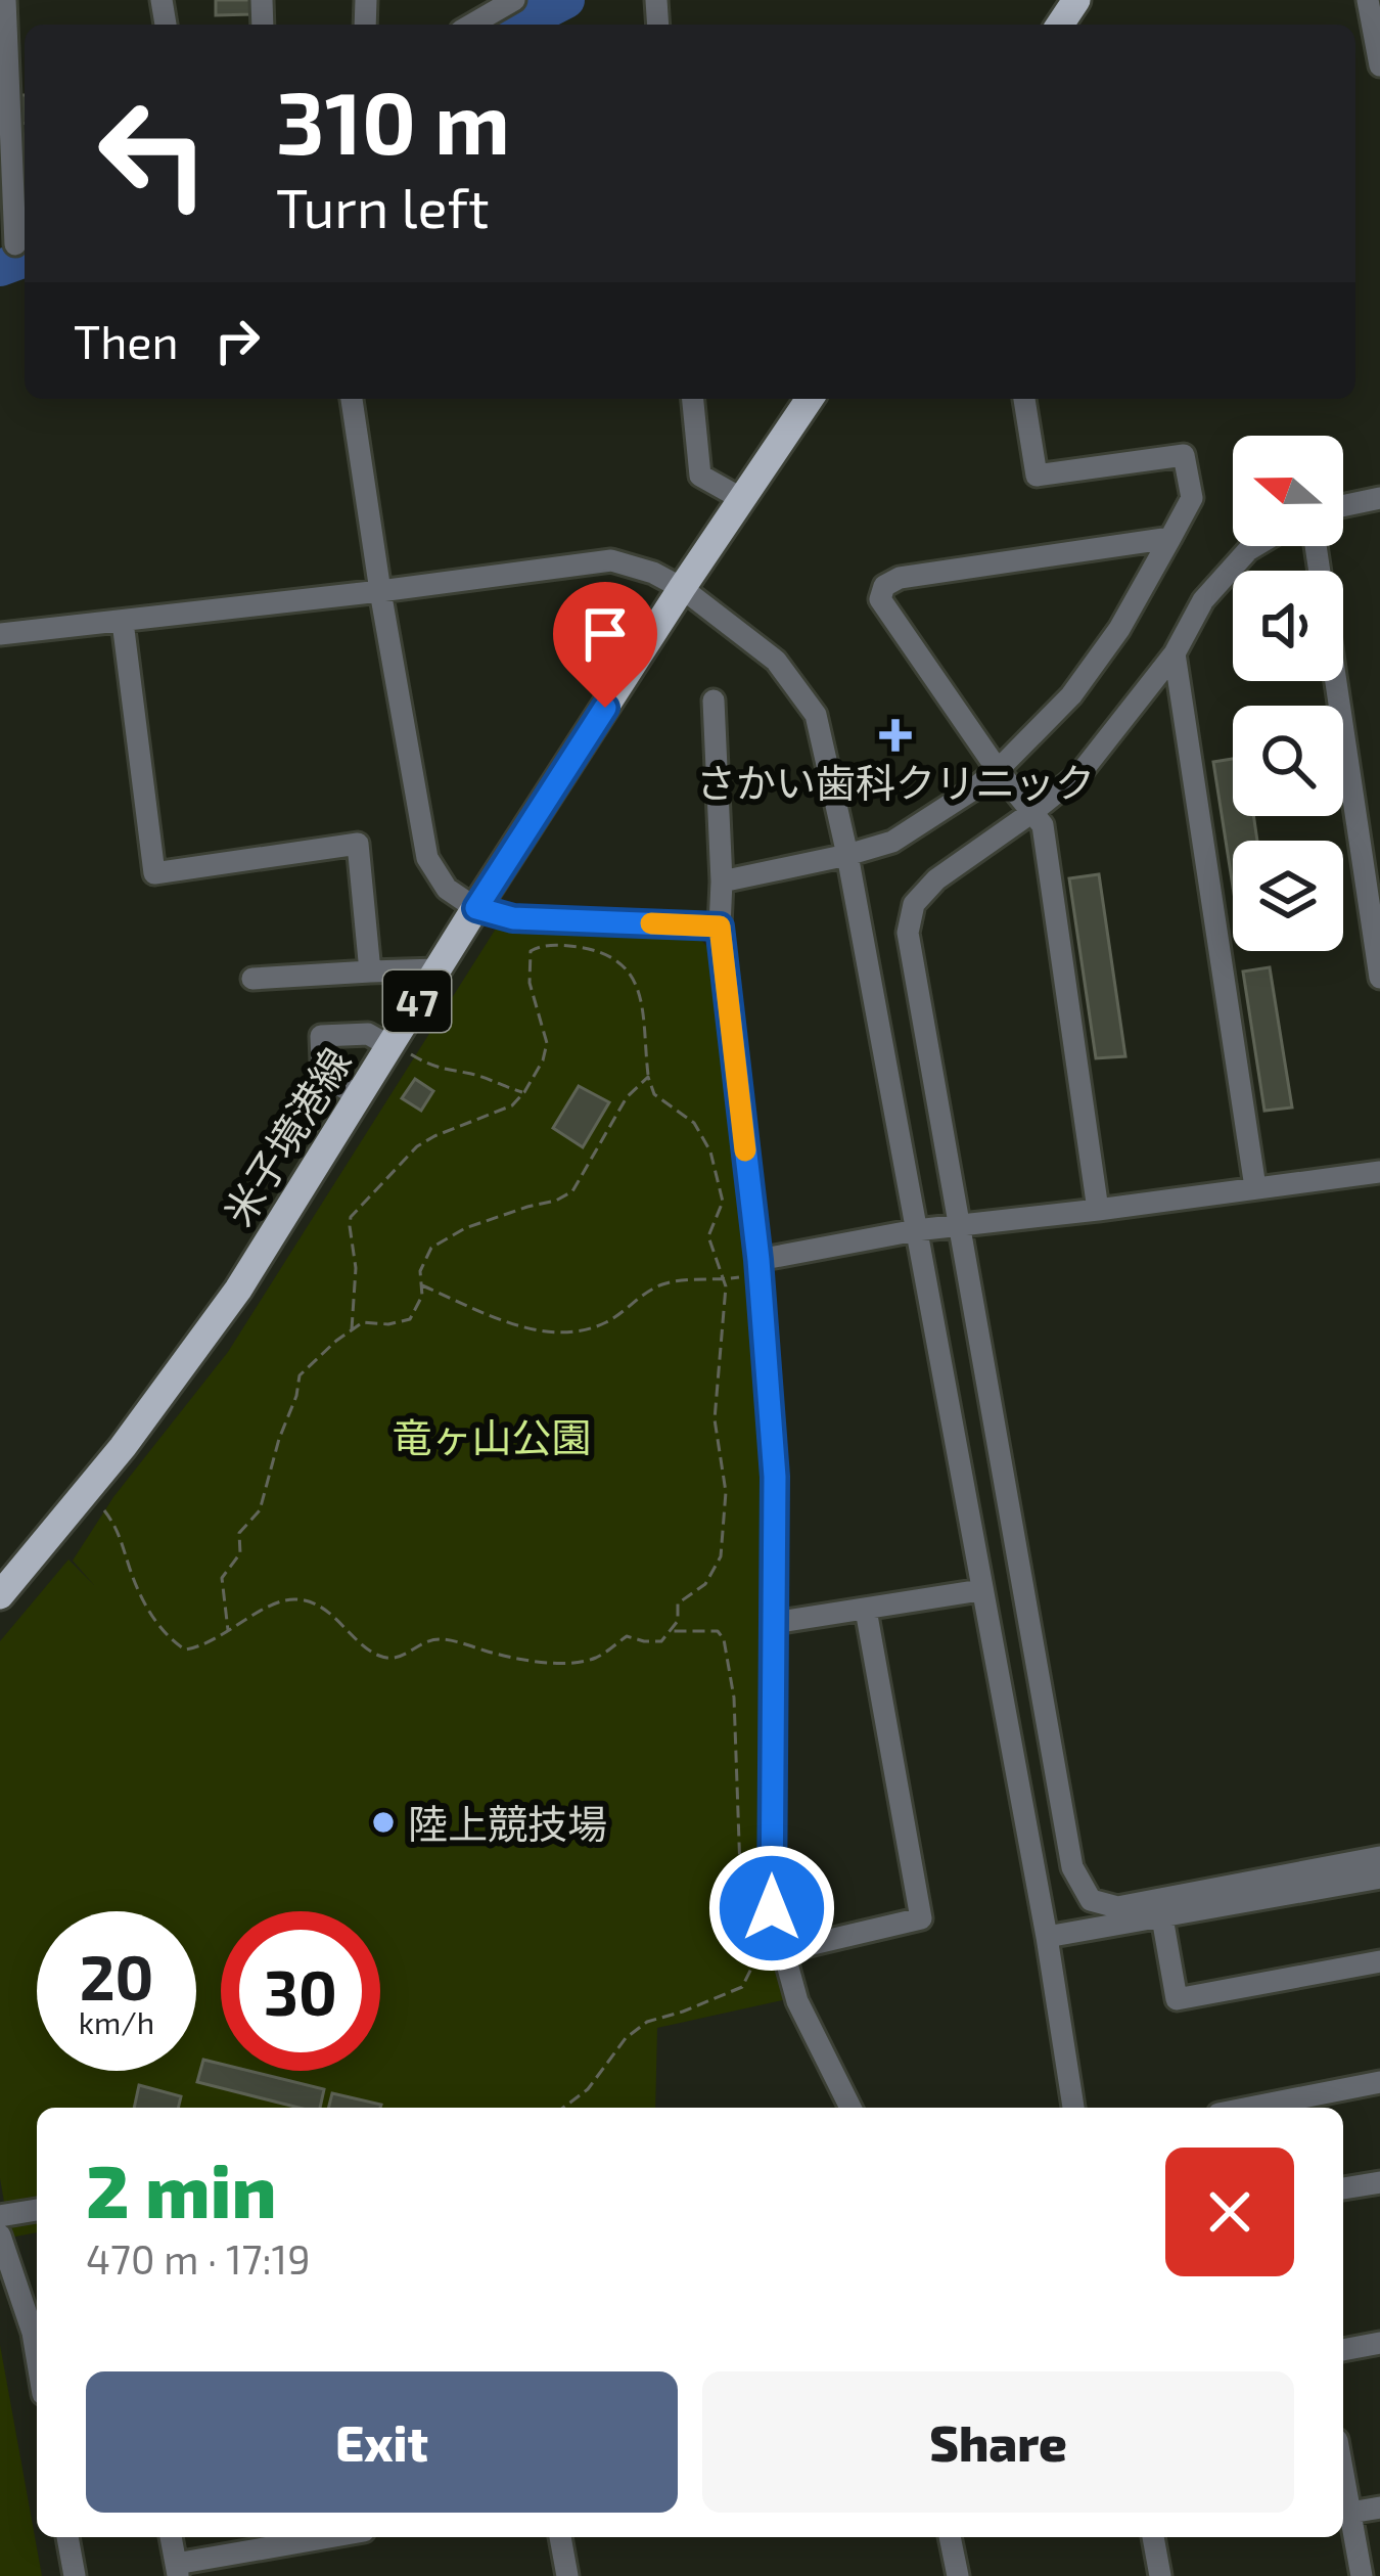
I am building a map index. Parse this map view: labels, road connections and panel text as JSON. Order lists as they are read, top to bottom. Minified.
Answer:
{"streets":{"main road":["47","米子境港線"]},"parks":["竜ヶ山公園"],"places":{"health":["さかい歯科クリニック"],"other":["陸上競技場"]},"north":"left","page":{"turn":["310 m","Turn left"],"then":"Then","speed":"20 km/h","limit":"30","heading":["2 min","470 m · 17:19"],"buttons":["Exit","Share"]}}
